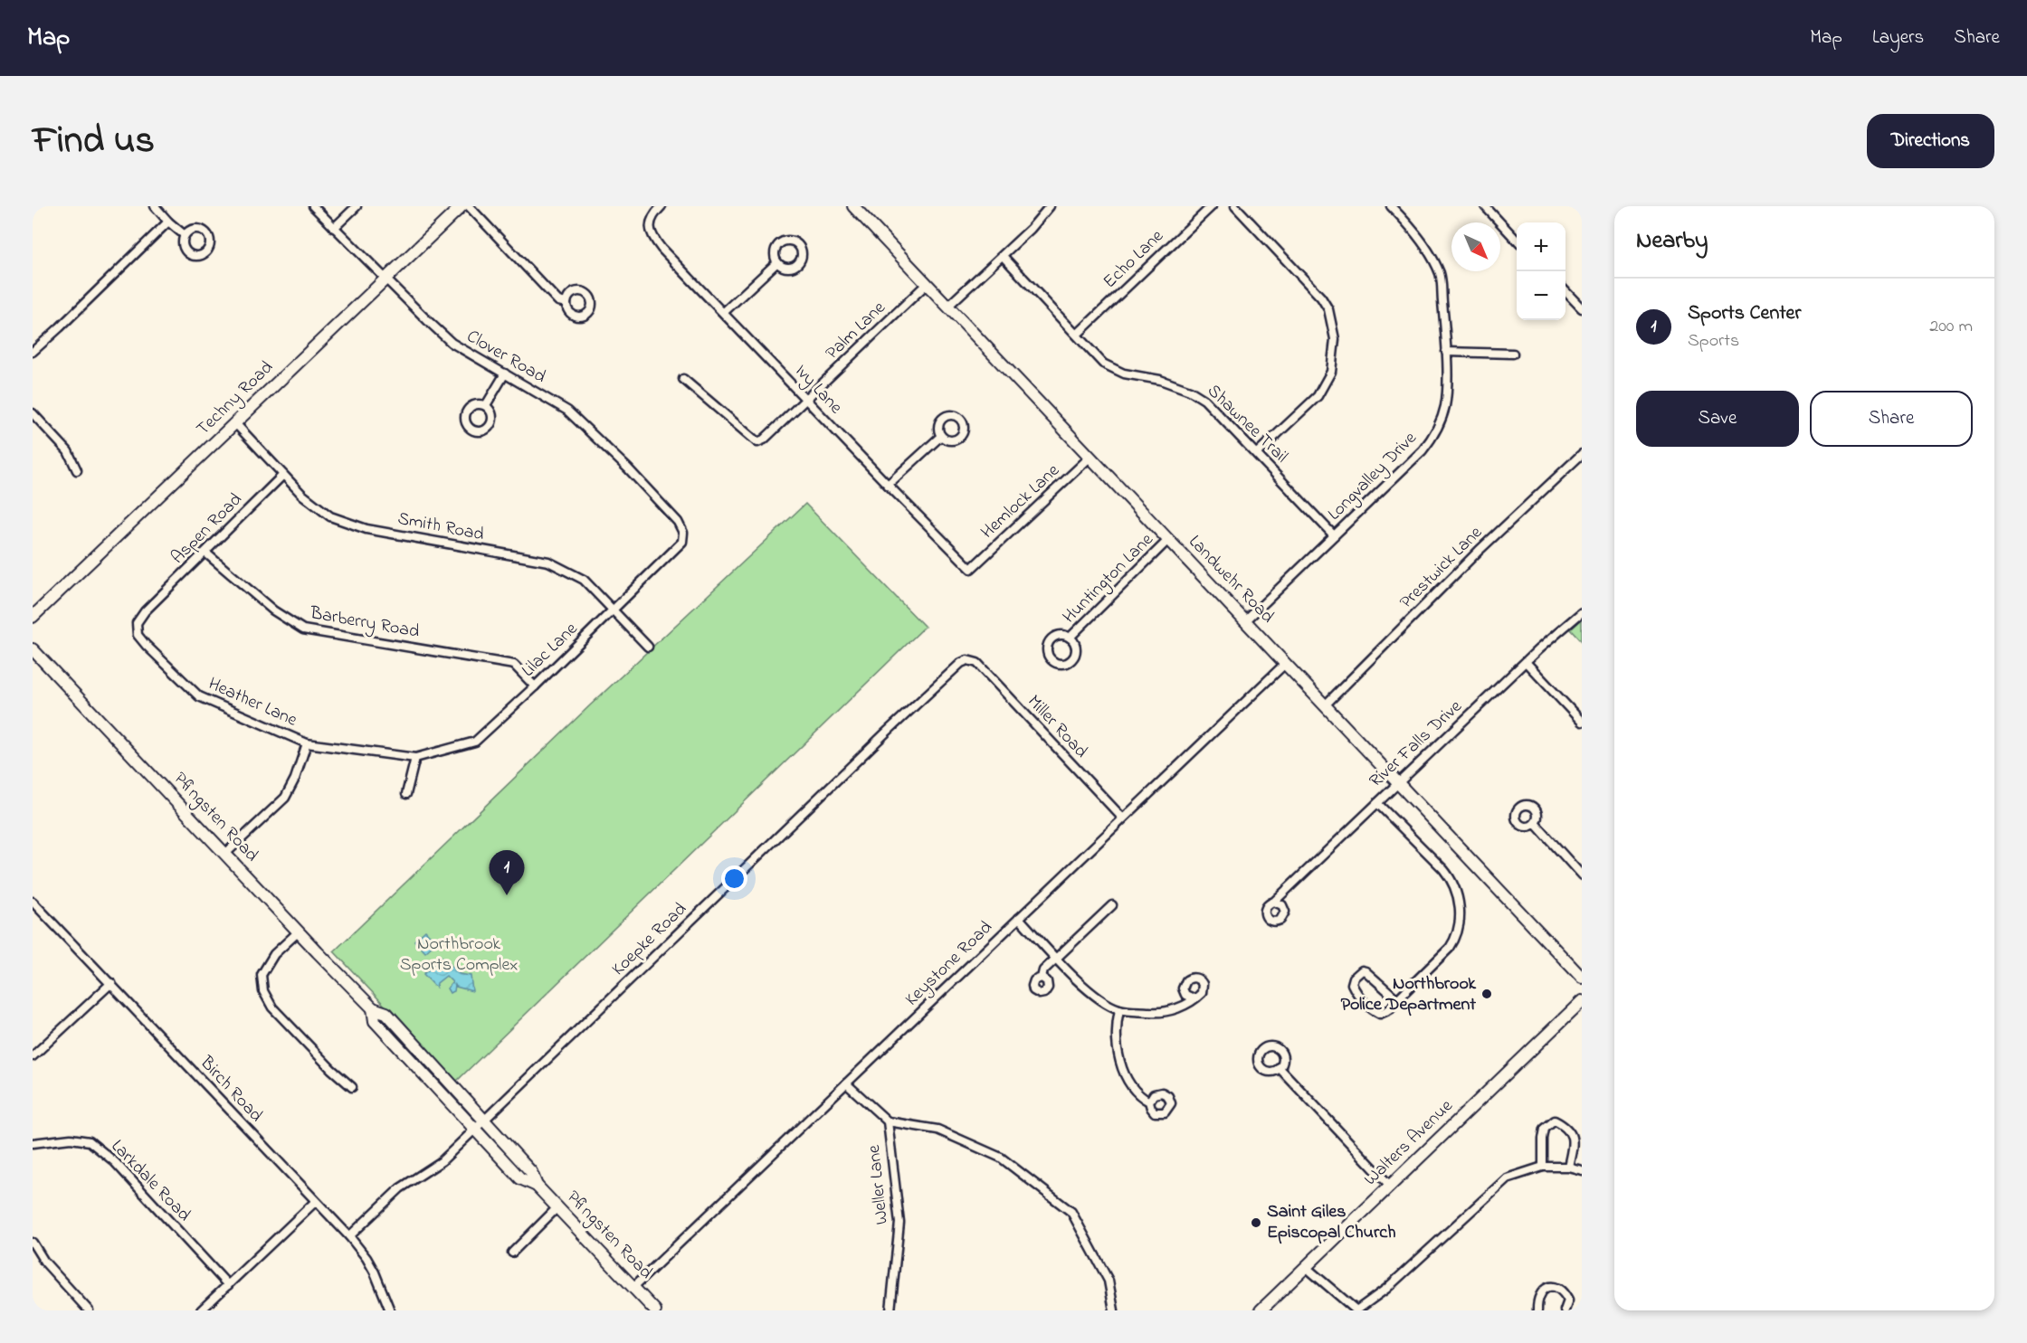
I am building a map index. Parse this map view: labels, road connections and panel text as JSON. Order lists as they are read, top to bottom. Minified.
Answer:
{"streets":{"main road":["Techny Road","Landwehr Road","Pfingsten Road","Walters Avenue"],"street":["Echo Lane","Palm Lane","Clover Road","Ivy Lane","Shawnee Trail","Longvalley Drive","Hemlock Lane","Smith Road","Aspen Road","Prestwick Lane","Huntington Lane","Barberry Road","Lilac Lane","Heather Lane","Miller Road","River Falls Drive","Koepke Road","Keystone Road","Birch Road","Larkdale Road","Weller Lane"]},"crossings":[["Echo Lane","Shawnee Trail"],["Palm Lane","Ivy Lane"],["Palm Lane","Landwehr Road"],["Clover Road","Techny Road"],["Clover Road","Lilac Lane"],["Ivy Lane","Hemlock Lane"],["Techny Road","Smith Road"],["Shawnee Trail","Longvalley Drive"],["Longvalley Drive","Landwehr Road"],["Hemlock Lane","Landwehr Road"],["Smith Road","Aspen Road"],["Smith Road","Lilac Lane"],["Aspen Road","Barberry Road"],["Aspen Road","Heather Lane"],["Prestwick Lane","Landwehr Road"],["Huntington Lane","Landwehr Road"],["Landwehr Road","River Falls Drive"],["Landwehr Road","Keystone Road"],["Barberry Road","Lilac Lane"],["Lilac Lane","Heather Lane"],["Miller Road","Koepke Road"],["Miller Road","Keystone Road"],["Pfingsten Road","Koepke Road"],["Pfingsten Road","Keystone Road"],["Koepke Road","Birch Road"]],"parks":["Northbrook Sports Complex"],"places":["Northbrook Police Department","Saint Giles Episcopal Church"],"north":"bottom right","page":{"header":"Map","nav":["Map","Layers","Share"],"title":"Find us","buttons":["Directions",["Save","Share"]],"heading":"Nearby","map_buttons":["+","−"],"list":[{"mark":"1","name":"Sports Center","note":"Sports","value":"200 m"}],"pins":"1"}}
